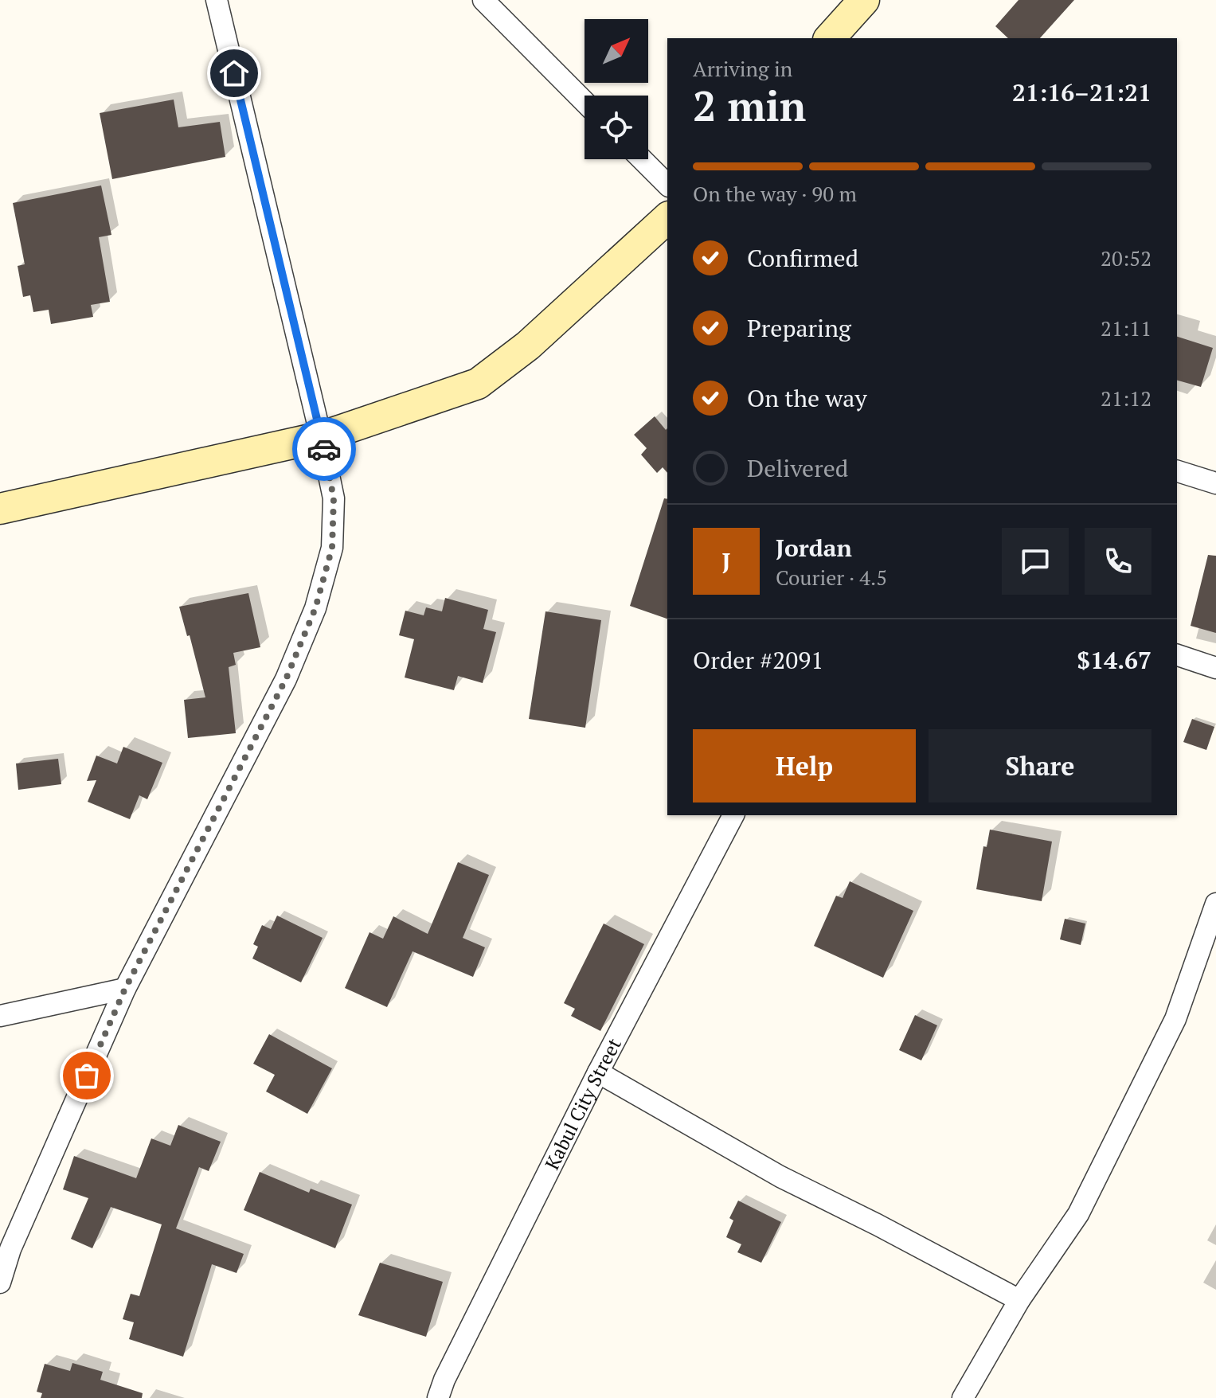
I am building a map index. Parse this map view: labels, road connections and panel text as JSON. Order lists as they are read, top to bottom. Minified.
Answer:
{"streets":{"street":["Kabul City Street"]},"north":"top right","page":{"heading":["2 min","Arriving in","21:16–21:21"],"panel":["Jordan","Courier · 4.5","Order #2091","$14.67"],"bar":"On the way · 90 m","list":[["Confirmed","20:52"],["Preparing","21:11"],["On the way","21:12"],"Delivered"],"round":"J","buttons":["Help","Share"]}}
